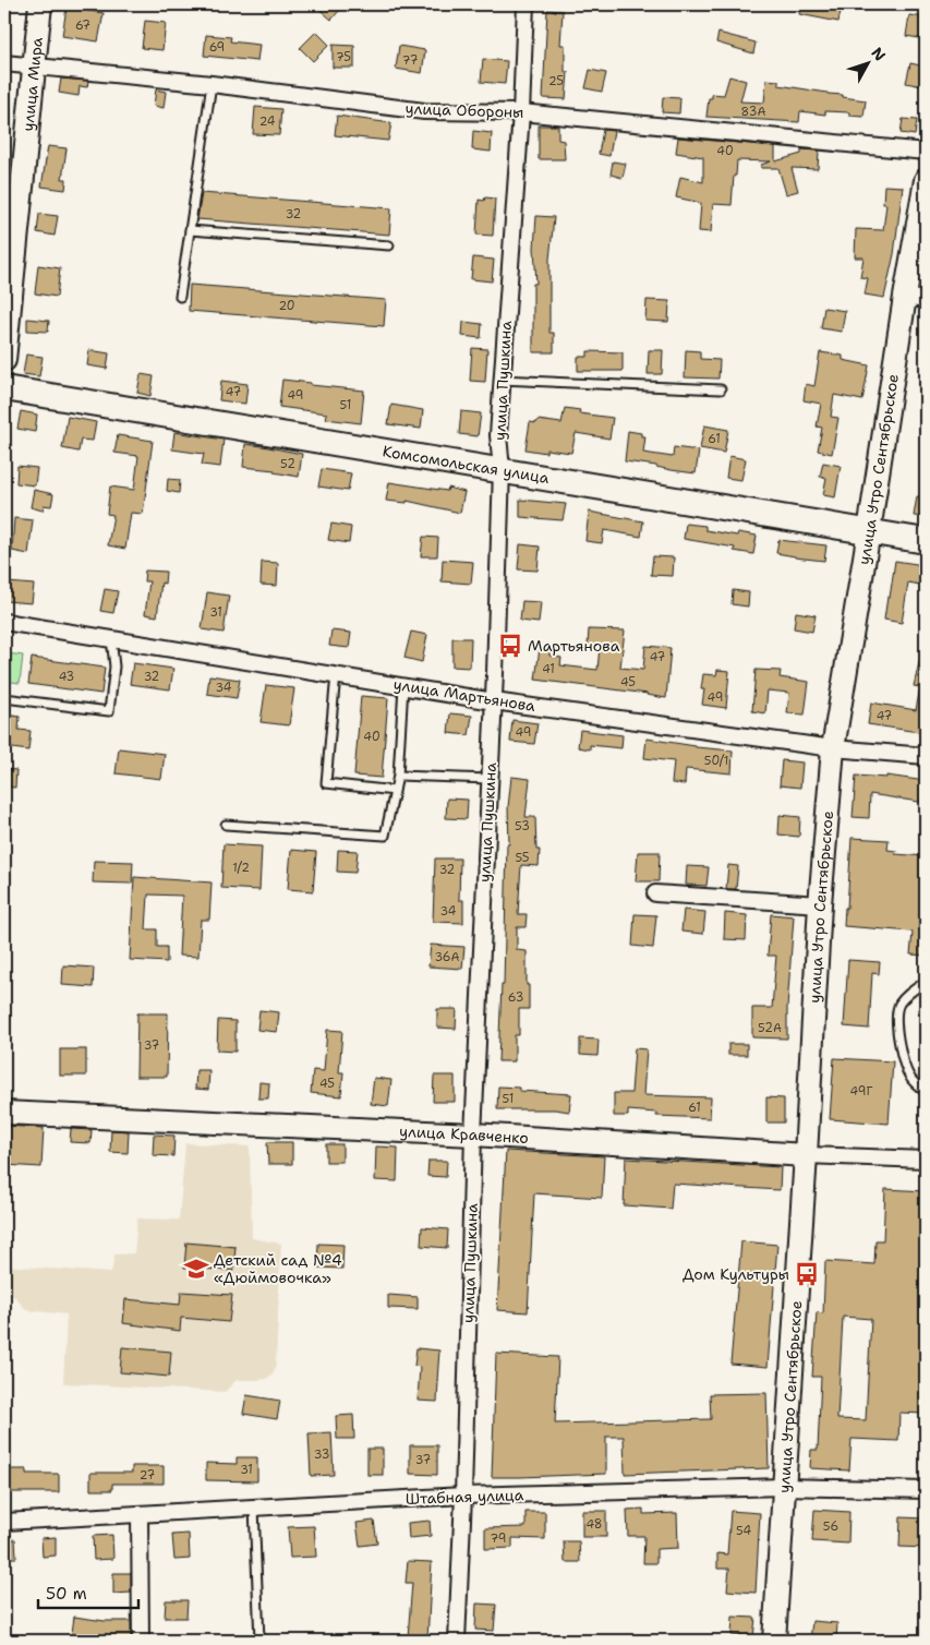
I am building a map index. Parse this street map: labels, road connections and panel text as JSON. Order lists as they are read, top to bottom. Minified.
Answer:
{"streets":{"main road":["Комсомольская улица"],"street":["улица Мира","улица Обороны","улица Пушкина","улица Утро Сентябрьское","улица Мартьянова","улица Кравченко","Штабная улица"]},"crossings":[["улица Мира","улица Обороны"],["улица Обороны","улица Пушкина"],["улица Пушкина","Комсомольская улица"],["улица Пушкина","улица Мартьянова"],["улица Пушкина","улица Кравченко"],["улица Пушкина","Штабная улица"],["Комсомольская улица","улица Утро Сентябрьское"],["улица Утро Сентябрьское","улица Мартьянова"],["улица Утро Сентябрьское","улица Кравченко"],["улица Утро Сентябрьское","Штабная улица"]],"places":{"bus stop":["Мартьянова","Дом Культуры"],"school or university":["Детский сад №4 «Дюймовочка»"]},"house_numbers":["67","69","75","77","25","83А","24","40","32","20","47","49","51","61","52","31","47","41","43","32","45","34","49","47","49","40","50/1","53","55","1/2","32","34","36А","63","52А","37","45","49Г","51","61","33","37","31","27","48","56","54","79"],"scale_bar":"50 m","north":"top right"}
